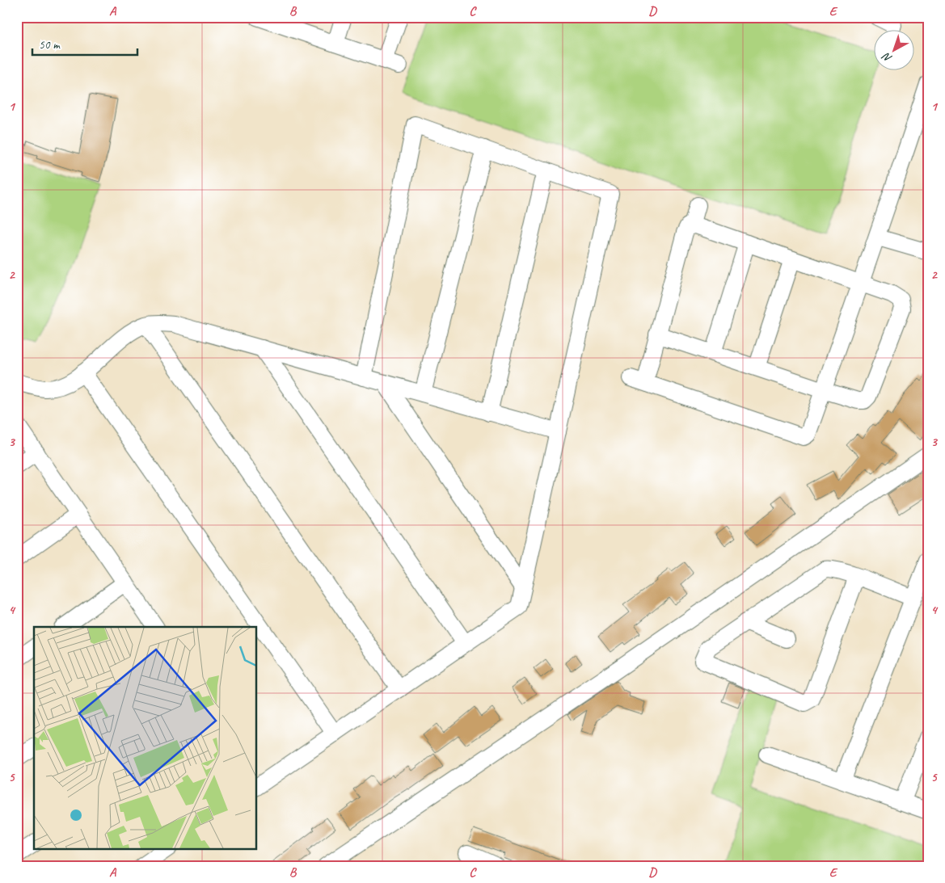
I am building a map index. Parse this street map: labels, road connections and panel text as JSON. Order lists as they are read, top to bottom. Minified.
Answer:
{"scale_bar":"50 m","north":"bottom left","grid":{"columns":["A","B","C","D","E"],"rows":["1","2","3","4","5"]}}
